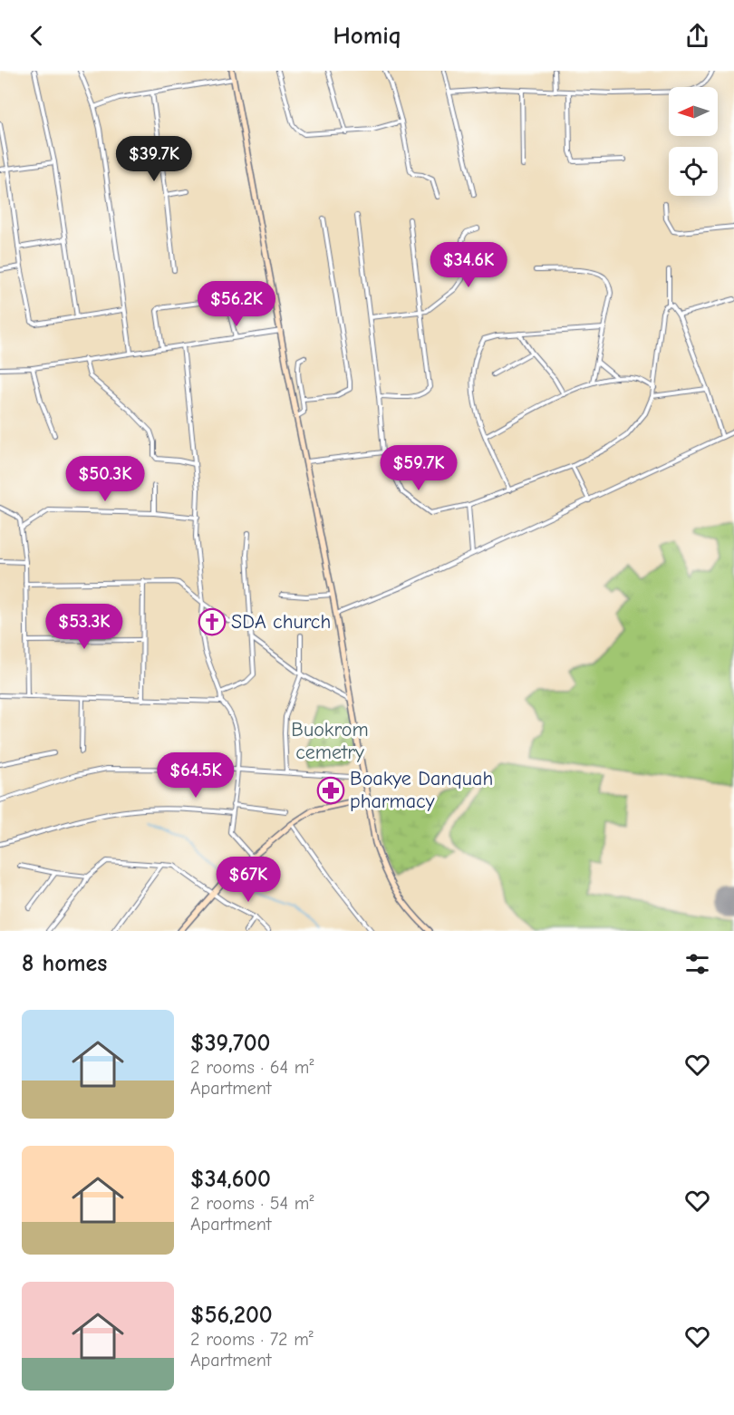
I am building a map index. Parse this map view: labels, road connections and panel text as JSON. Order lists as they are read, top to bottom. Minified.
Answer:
{"parks":["Buokrom cemetry"],"places":{"church":["SDA church"],"pharmacy":["Boakye Danquah pharmacy"]},"north":"left","page":{"header":"Homiq","price":["$39.7K","$34.6K","$56.2K","$59.7K","$50.3K","$53.3K","$64.5K","$67K"],"heading":"8 homes","list":[{"name":"$39,700","note":"2 rooms · 64 m² · Apartment"},{"name":"$34,600","note":"2 rooms · 54 m² · Apartment"},{"name":"$56,200","note":"2 rooms · 72 m² · Apartment"}]}}
